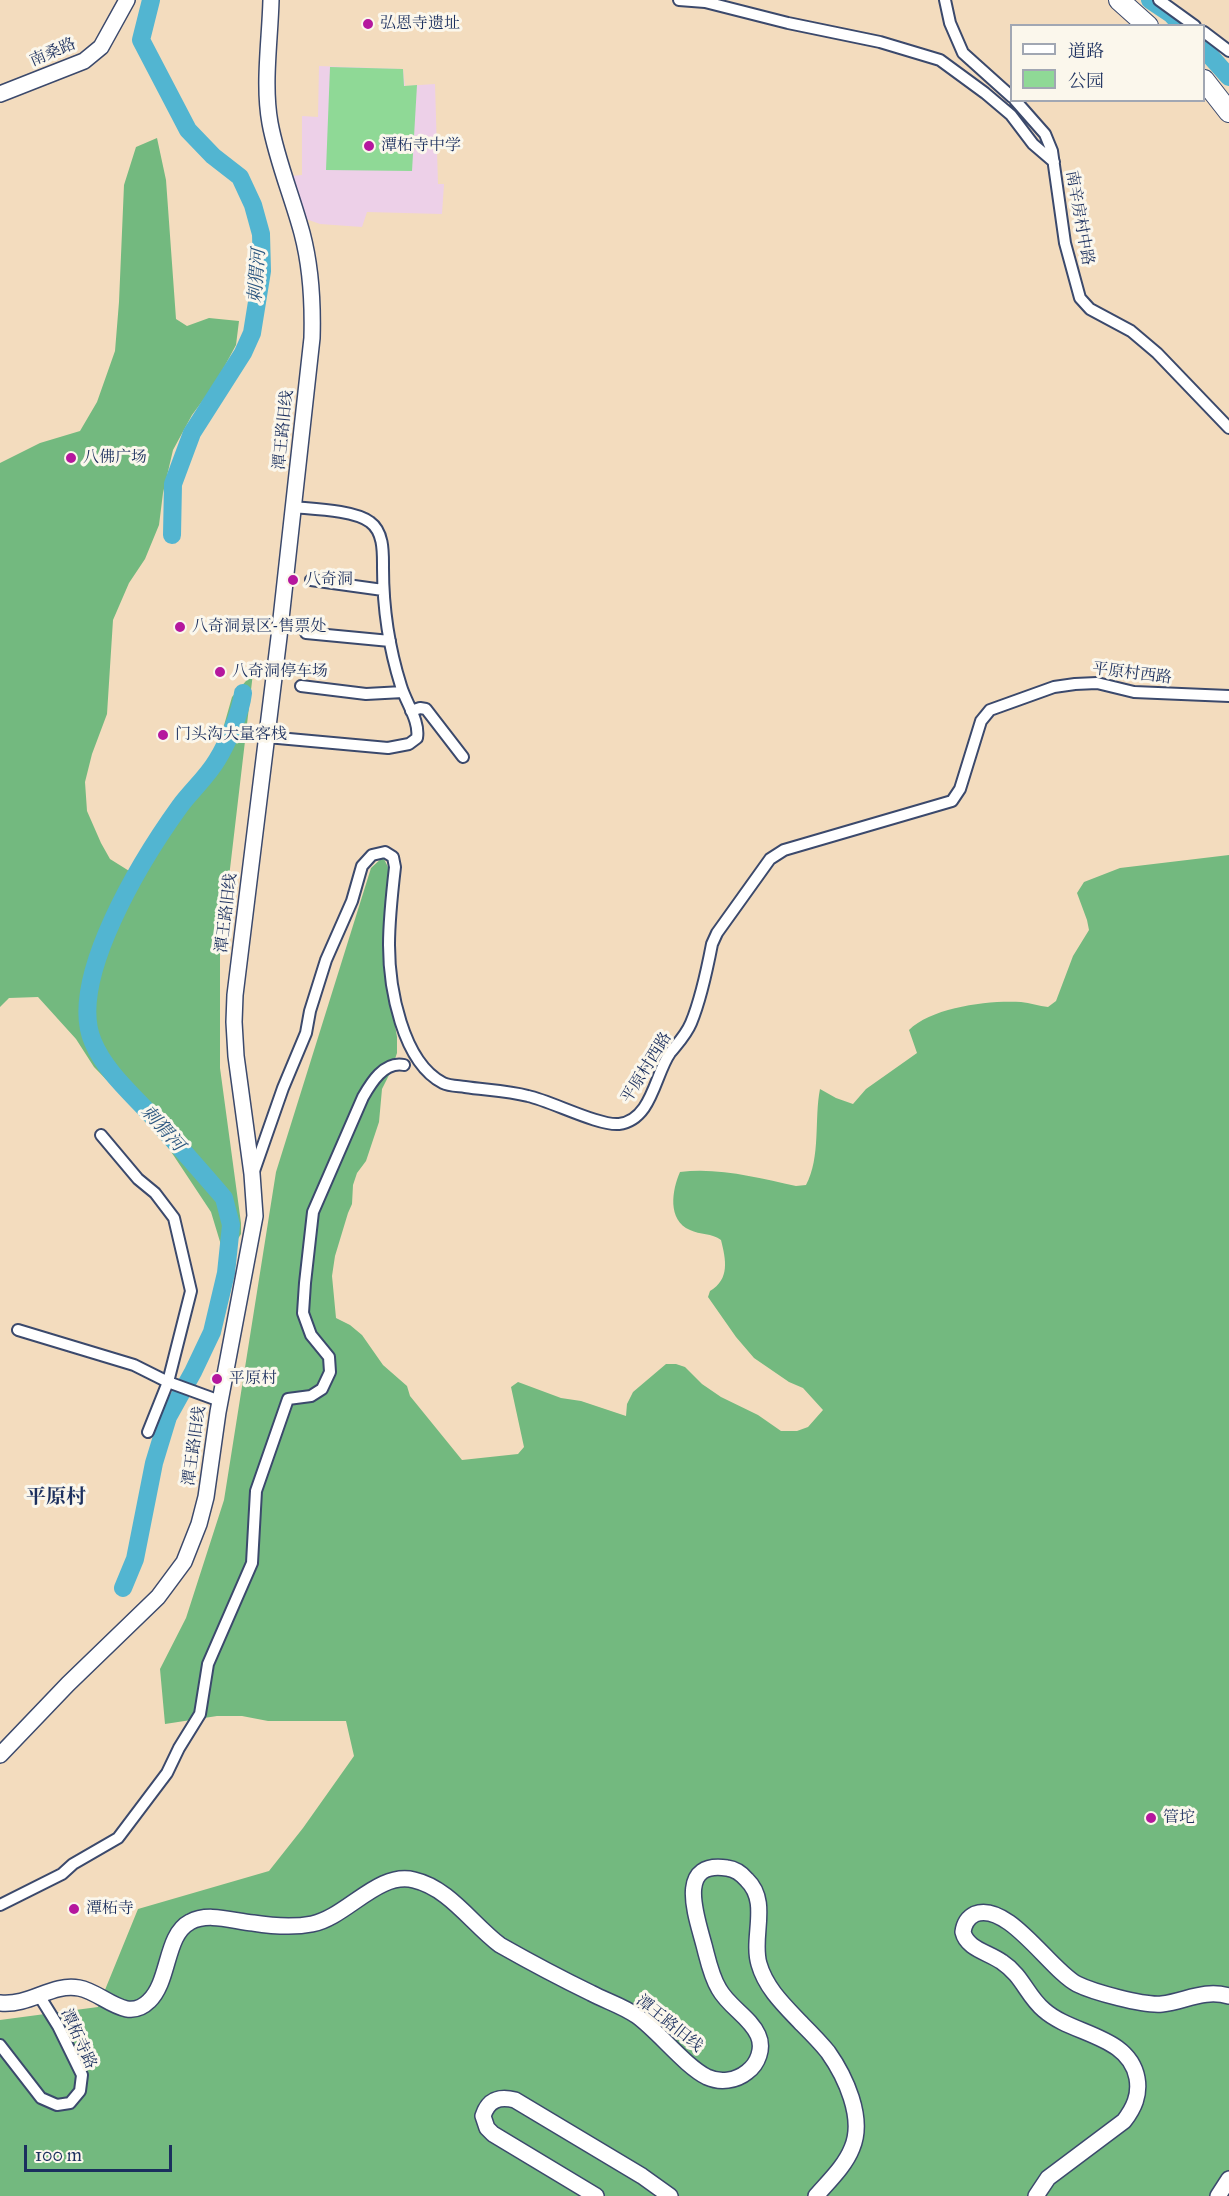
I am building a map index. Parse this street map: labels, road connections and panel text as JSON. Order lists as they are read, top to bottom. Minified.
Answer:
{"streets":{"main road":["南桑路","潭王路旧线"],"street":["南辛房村中路","平原村西路","潭柘寺路"]},"crossings":[["潭王路旧线","平原村西路"],["潭王路旧线","潭柘寺路"]],"districts":["平原村"],"water":["刺猬河"],"places":["弘恩寺遗址","潭柘寺中学","八佛广场","八奇洞","八奇洞景区-售票处","八奇洞停车场","门头沟大量客栈","平原村","管坨","潭柘寺"],"legend":["道路","公园"],"scale_bar":"100 m"}
